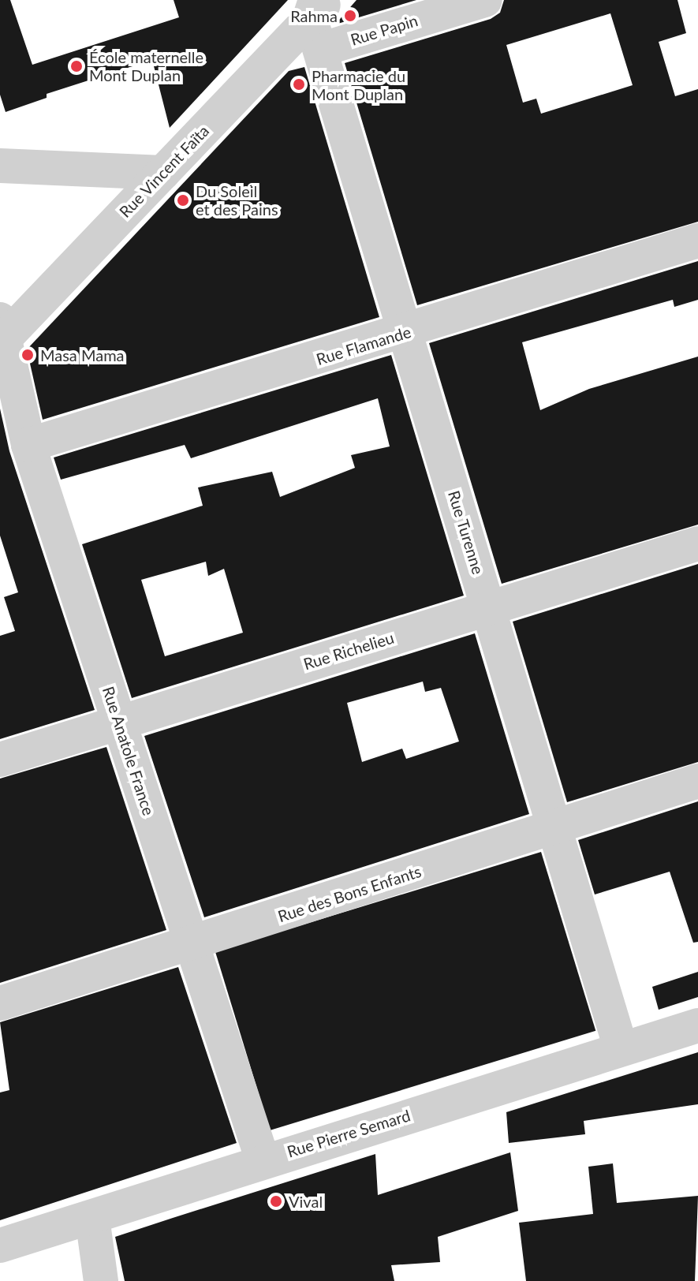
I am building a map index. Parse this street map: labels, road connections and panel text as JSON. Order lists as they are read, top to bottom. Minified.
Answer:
{"streets":{"street":["Rue Papin","Rue Vincent Faïta","Rue Flamande","Rue Turenne","Rue Richelieu","Rue Anatole France","Rue des Bons Enfants","Rue Pierre Semard"]},"crossings":[["Rue Papin","Rue Turenne"],["Rue Vincent Faïta","Rue Turenne"],["Rue Vincent Faïta","Rue Anatole France"],["Rue Flamande","Rue Turenne"],["Rue Flamande","Rue Anatole France"],["Rue Turenne","Rue Richelieu"],["Rue Turenne","Rue des Bons Enfants"],["Rue Turenne","Rue Pierre Semard"],["Rue Richelieu","Rue Anatole France"],["Rue Anatole France","Rue des Bons Enfants"],["Rue Anatole France","Rue Pierre Semard"]],"places":["Rahma","École maternelle Mont Duplan","Pharmacie du Mont Duplan","Du Soleil et des Pains","Masa Mama","Vival"]}
